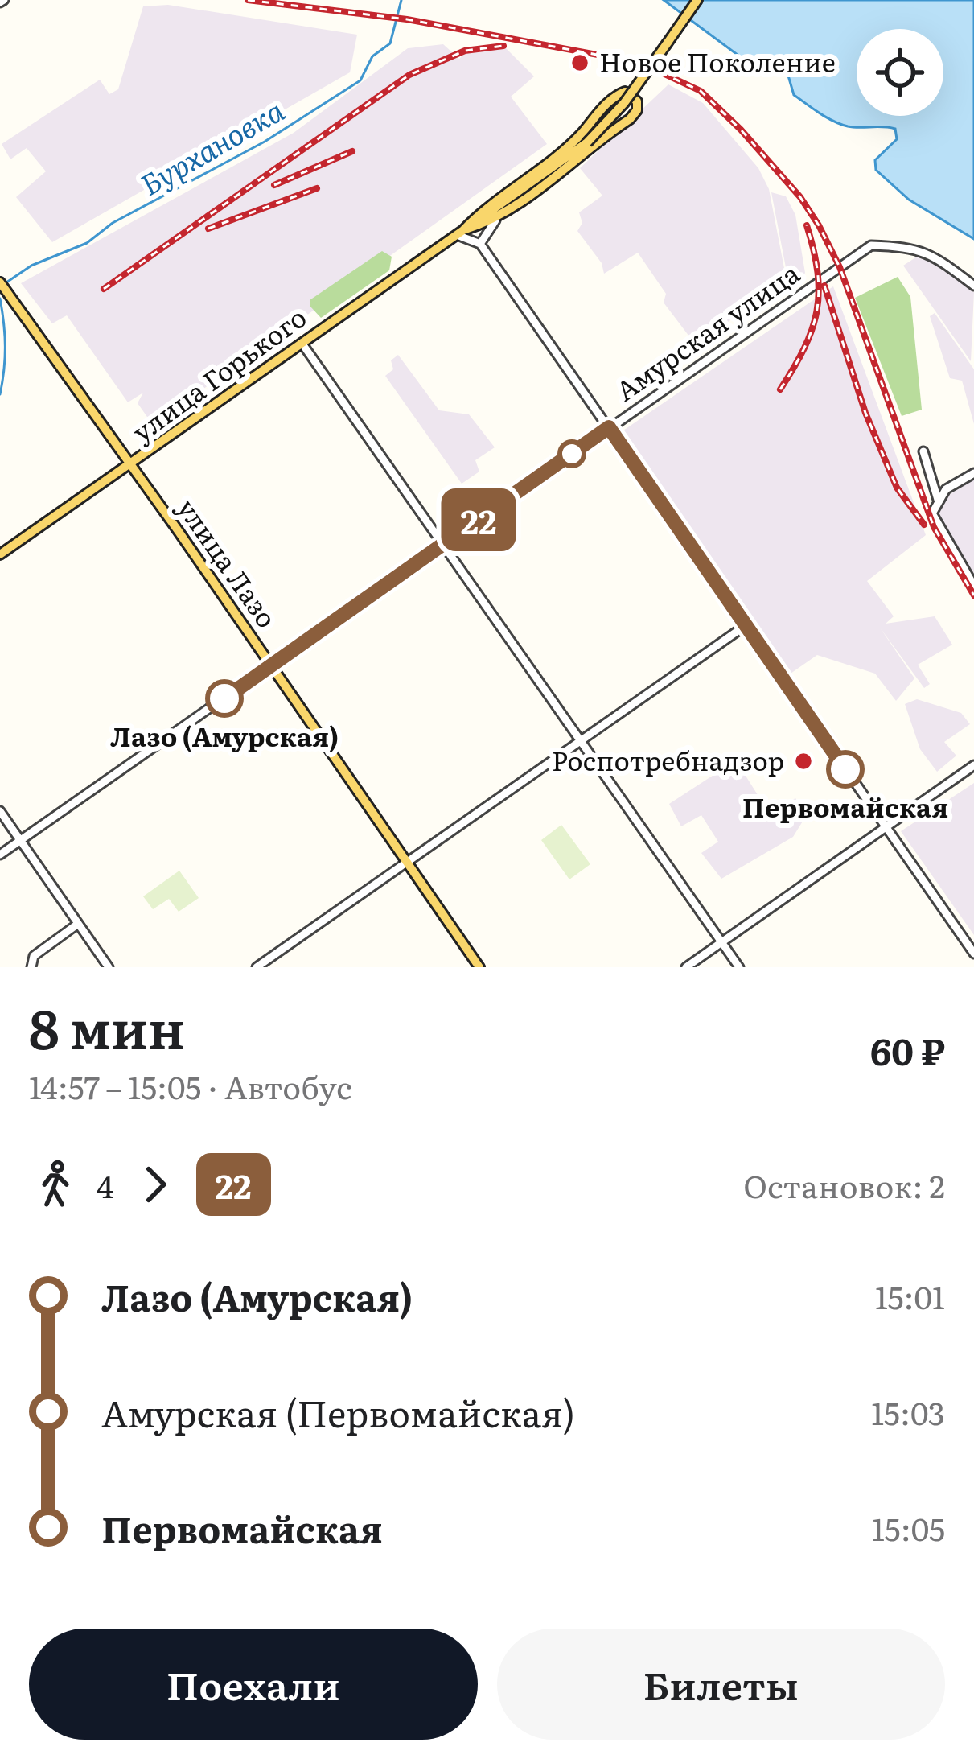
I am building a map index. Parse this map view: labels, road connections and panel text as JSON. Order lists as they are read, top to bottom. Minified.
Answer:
{"streets":{"main road":["улица Горького","улица Лазо"],"street":["Амурская улица"]},"crossings":[["Амурская улица","улица Лазо"],["улица Горького","улица Лазо"]],"water":["Бурхановка"],"places":["Новое Поколение","Лазо (Амурская)","Роспотребнадзор","Первомайская"],"lines":["bus line 22"],"page":{"on_map":"22","heading":["8 мин","14:57 – 15:05 · Автобус","60 ₽"],"legs":["4","22","Остановок: 2"],"list":[{"name":"Лазо (Амурская)","value":"15:01"},{"name":"Амурская (Первомайская)","value":"15:03"},{"name":"Первомайская","value":"15:05"}],"buttons":["Поехали","Билеты"]}}
